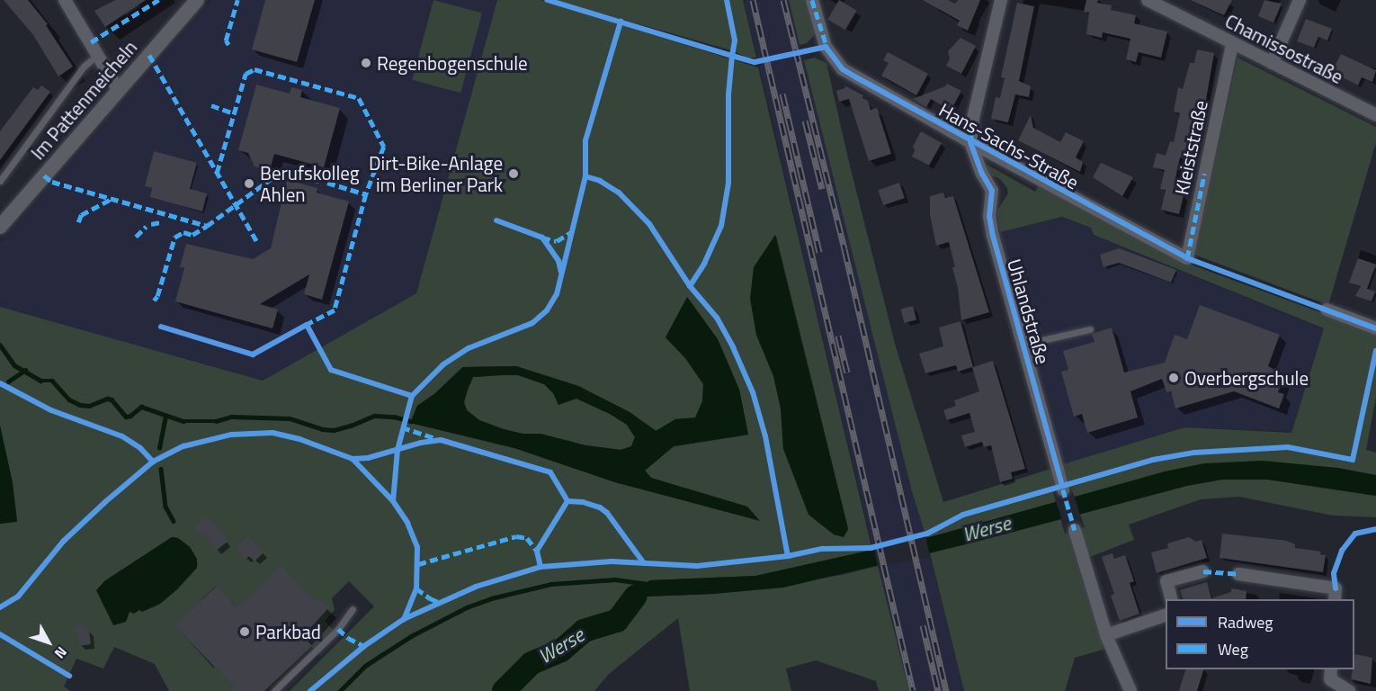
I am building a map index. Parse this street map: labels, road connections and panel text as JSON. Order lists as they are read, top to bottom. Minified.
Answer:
{"streets":{"street":["Chamissostraße","Im Pattenmeicheln","Hans-Sachs-Straße","Kleiststraße","Uhlandstraße"]},"crossings":[["Chamissostraße","Kleiststraße"],["Hans-Sachs-Straße","Kleiststraße"],["Hans-Sachs-Straße","Uhlandstraße"]],"water":["Werse"],"places":["Regenbogenschule","Dirt-Bike-Anlage im Berliner Park","Berufskolleg Ahlen","Overbergschule","Parkbad"],"legend":["Radweg","Weg"],"north":"bottom right"}
